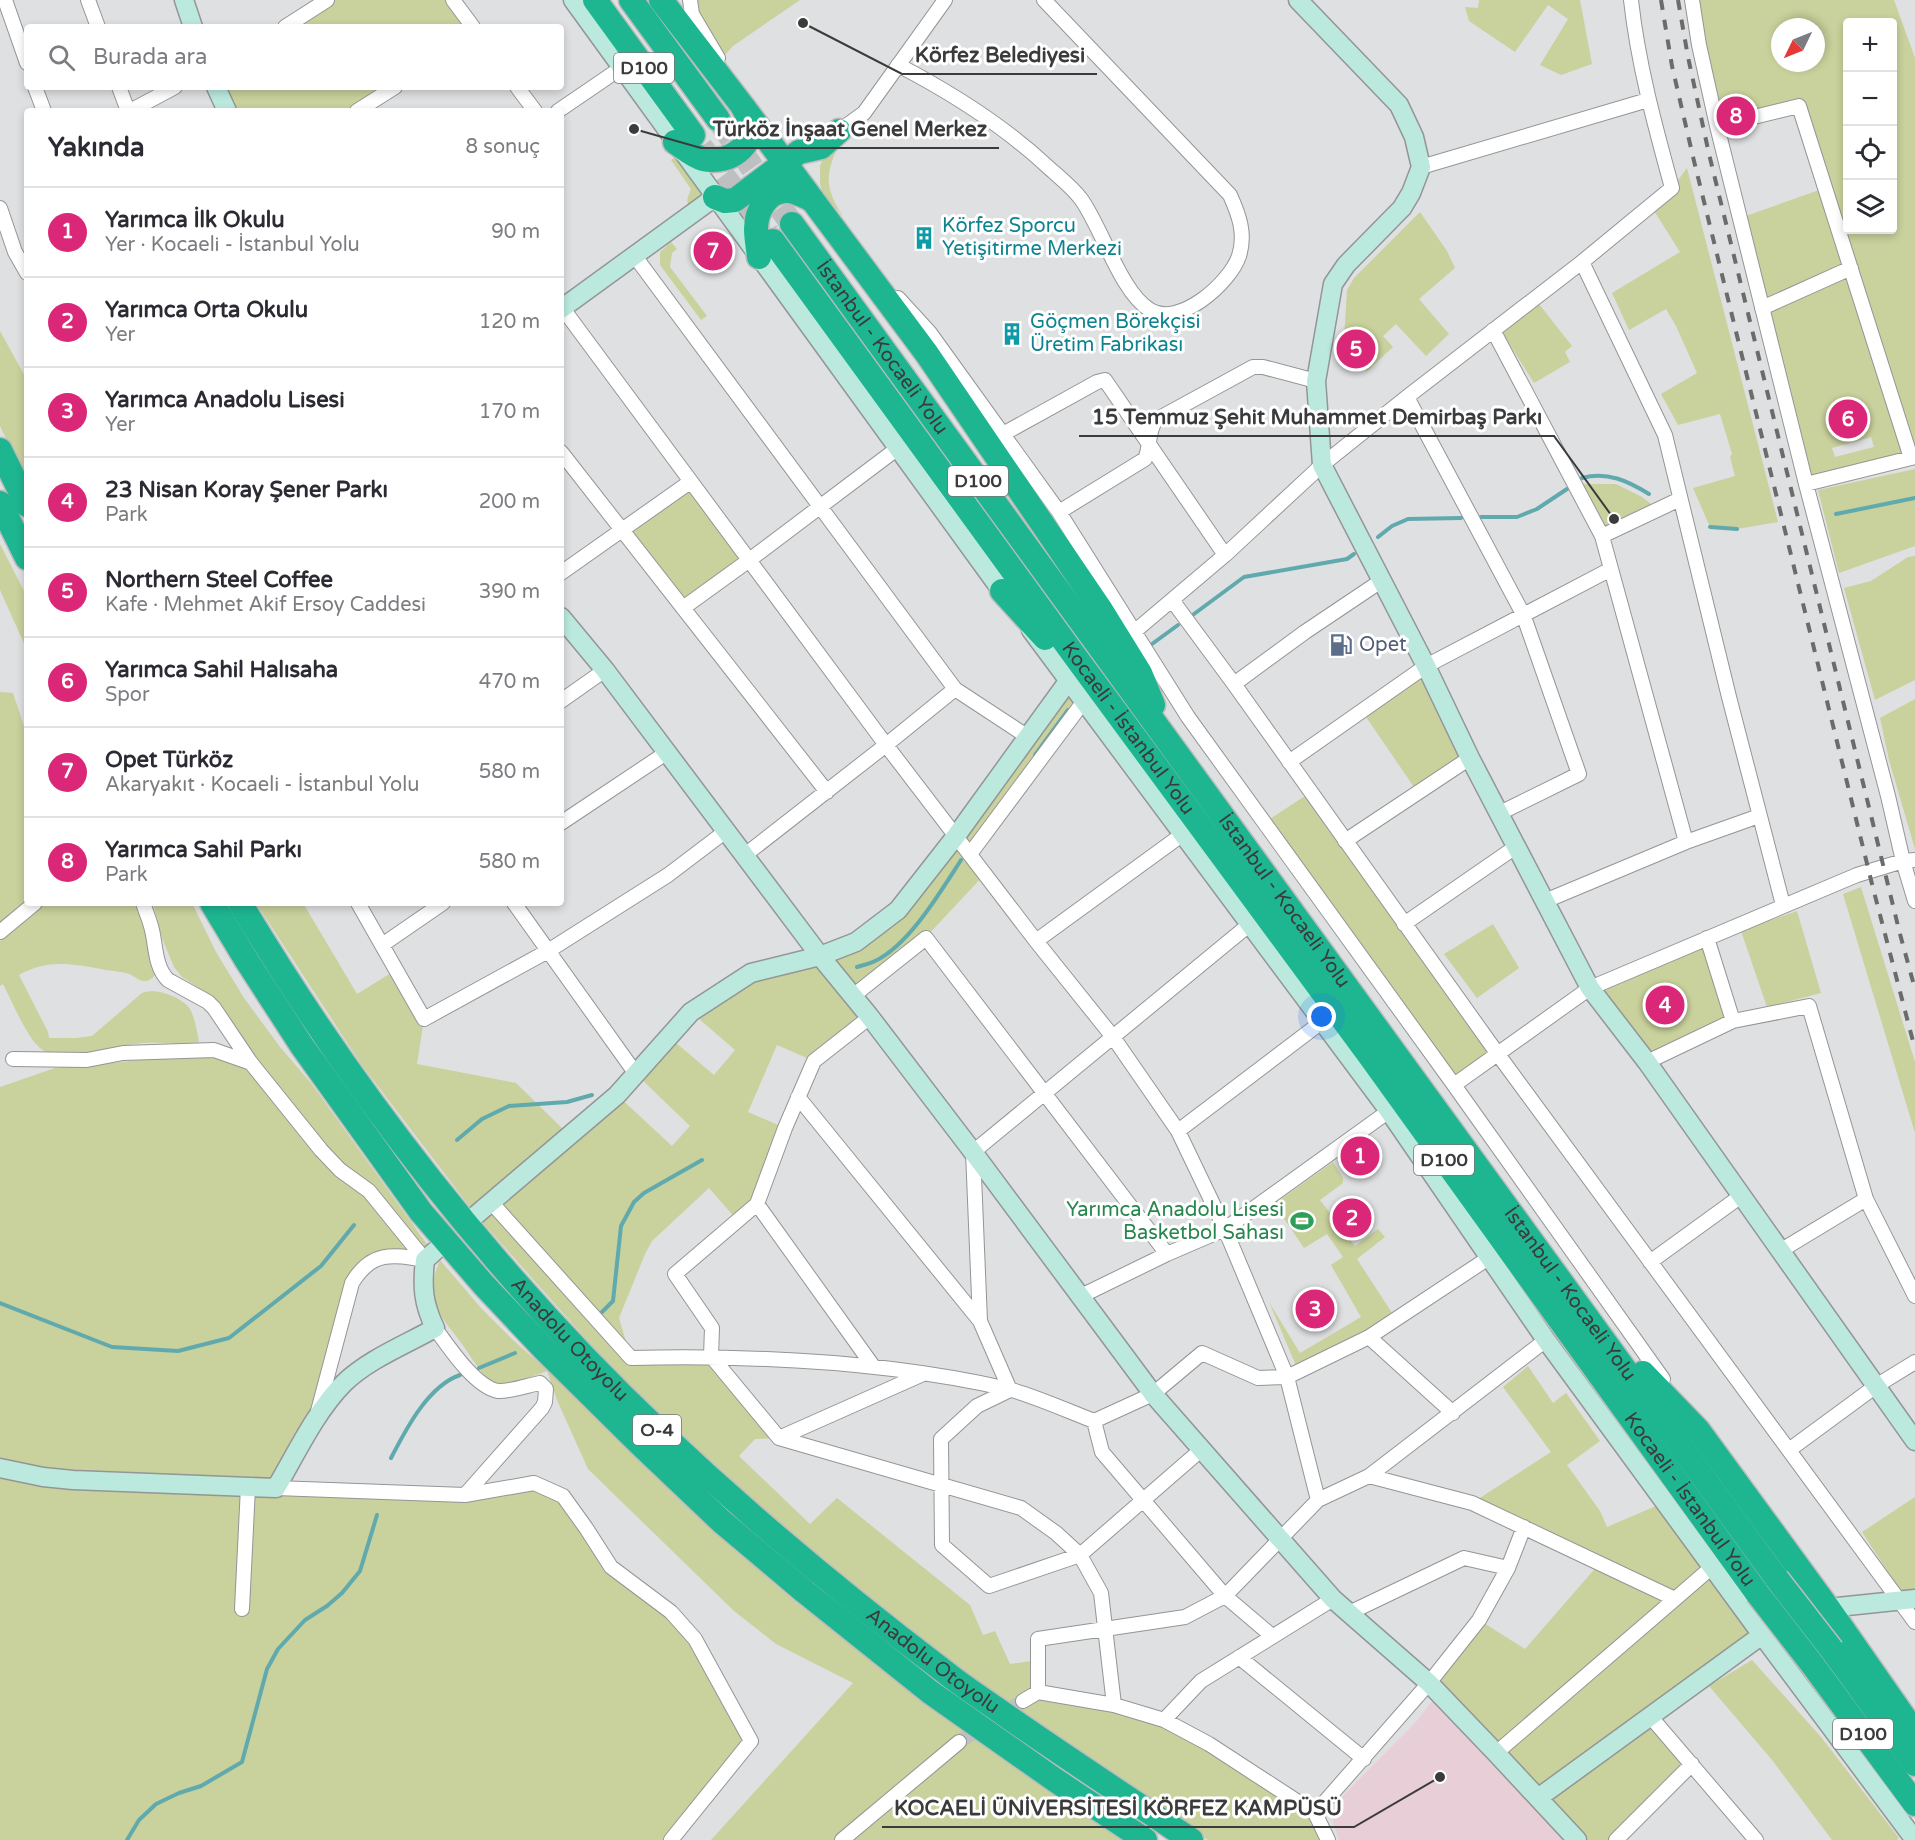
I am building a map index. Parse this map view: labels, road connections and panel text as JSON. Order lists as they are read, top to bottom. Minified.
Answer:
{"streets":{"highway":["D100","İstanbul - Kocaeli Yolu","Kocaeli - İstanbul Yolu","Anadolu Otoyolu","O-4"]},"places":{"other":["Körfez Belediyesi","Türköz İnşaat Genel Merkez","15 Temmuz Şehit Muhammet Demirbaş Parkı","KOCAELİ ÜNİVERSİTESİ KÖRFEZ KAMPÜSÜ"],"building":["Körfez Sporcu Yetişitirme Merkezi","Göçmen Börekçisi Üretim Fabrikası"],"fuel station":["Opet"],"sports":["Yarımca Anadolu Lisesi Basketbol Sahası"]},"north":"bottom left","page":{"map_buttons":["+","−"],"search":"Burada ara","pins":["8","7","5","6","4","1","2","3"],"heading":["Yakında","8 sonuç"],"list":[{"mark":"1","name":"Yarımca İlk Okulu","note":"Yer · Kocaeli - İstanbul Yolu","value":"90 m"},{"mark":"2","name":"Yarımca Orta Okulu","note":"Yer","value":"120 m"},{"mark":"3","name":"Yarımca Anadolu Lisesi","note":"Yer","value":"170 m"},{"mark":"4","name":"23 Nisan Koray Şener Parkı","note":"Park","value":"200 m"},{"mark":"5","name":"Northern Steel Coffee","note":"Kafe · Mehmet Akif Ersoy Caddesi","value":"390 m"},{"mark":"6","name":"Yarımca Sahil Halısaha","note":"Spor","value":"470 m"},{"mark":"7","name":"Opet Türköz","note":"Akaryakıt · Kocaeli - İstanbul Yolu","value":"580 m"},{"mark":"8","name":"Yarımca Sahil Parkı","note":"Park","value":"580 m"}]}}
